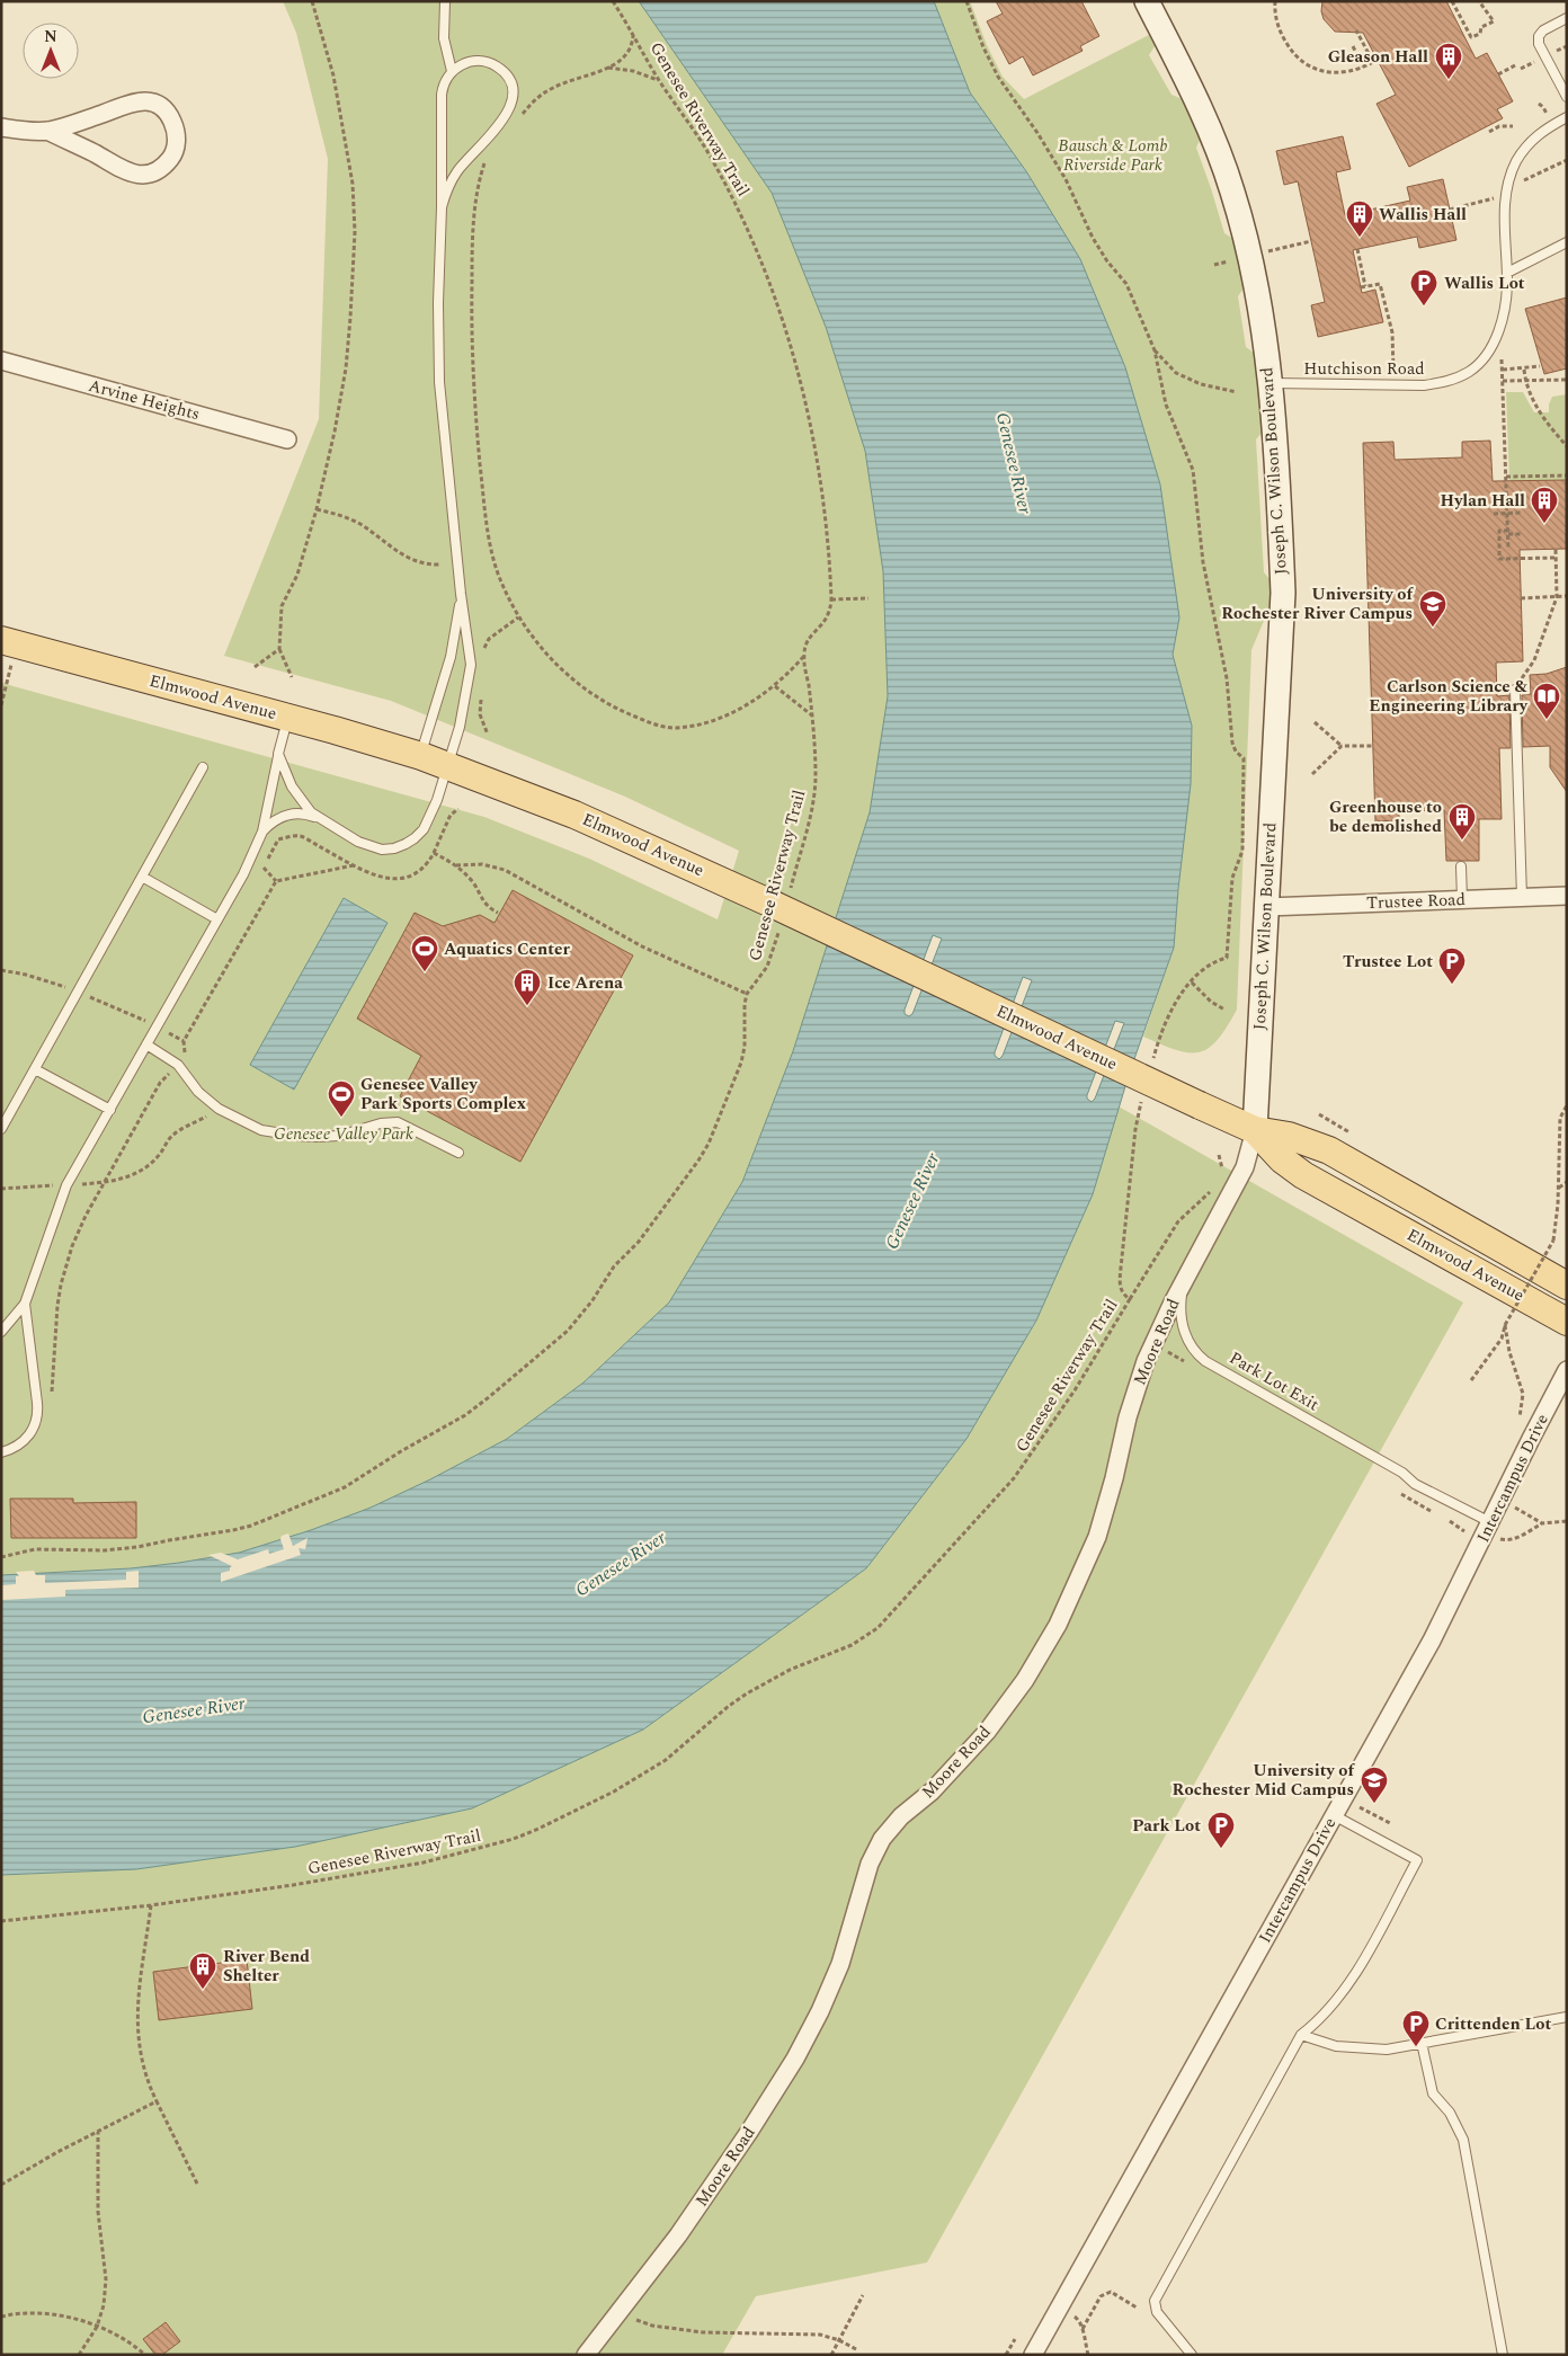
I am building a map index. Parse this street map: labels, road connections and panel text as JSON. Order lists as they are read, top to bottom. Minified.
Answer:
{"streets":{"main road":["Elmwood Avenue"],"street":["Arvine Heights","Joseph C. Wilson Boulevard","Trustee Road","Moore Road","Intercampus Drive"],"lane":["Hutchison Road","Park Lot Exit"],"path":["Genesee Riverway Trail"]},"crossings":[["Genesee Riverway Trail","Elmwood Avenue"],["Hutchison Road","Joseph C. Wilson Boulevard"],["Joseph C. Wilson Boulevard","Elmwood Avenue"],["Joseph C. Wilson Boulevard","Trustee Road"],["Joseph C. Wilson Boulevard","Moore Road"],["Elmwood Avenue","Moore Road"],["Moore Road","Park Lot Exit"],["Park Lot Exit","Intercampus Drive"]],"water":["Genesee River"],"parks":["Bausch & Lomb Riverside Park","Genesee Valley Park"],"places":{"building":["Gleason Hall","Wallis Hall","Hylan Hall","Greenhouse to be demolished","Ice Arena","River Bend Shelter"],"parking":["Wallis Lot","Trustee Lot","Park Lot","Crittenden Lot"],"school or university":["University of Rochester River Campus","University of Rochester Mid Campus"],"library":["Carlson Science & Engineering Library"],"sports":["Aquatics Center","Genesee Valley Park Sports Complex"]},"north":"top"}
